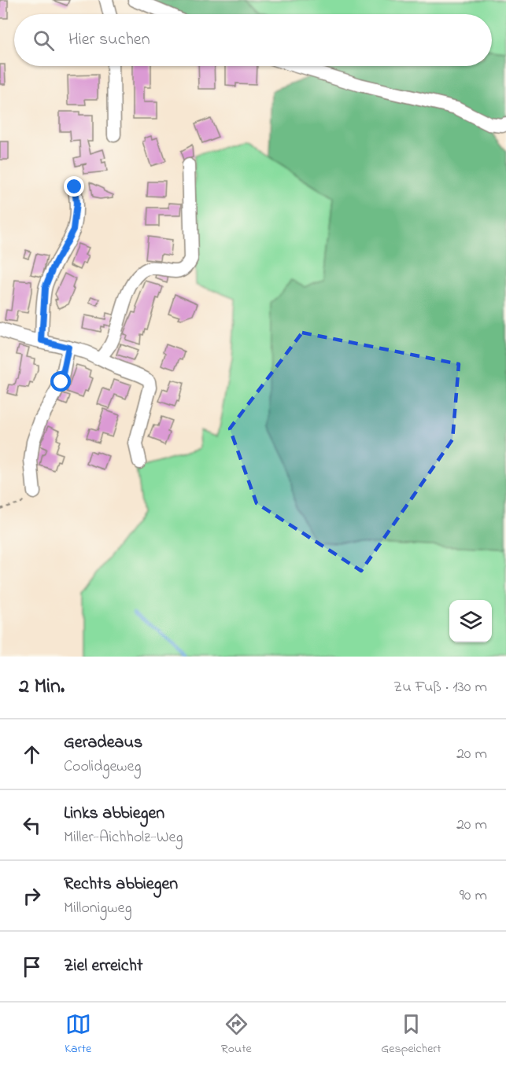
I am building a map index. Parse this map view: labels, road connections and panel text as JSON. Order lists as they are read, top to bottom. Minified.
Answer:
{"page":{"search":"Hier suchen","heading":["2 Min.","Zu Fuß · 130 m"],"list":[["Geradeaus","Coolidgeweg","20 m"],["Links abbiegen","Miller-Aichholz-Weg","20 m"],["Rechts abbiegen","Millonigweg","90 m"],"Ziel erreicht"],"nav":["Karte","Route","Gespeichert"]}}
